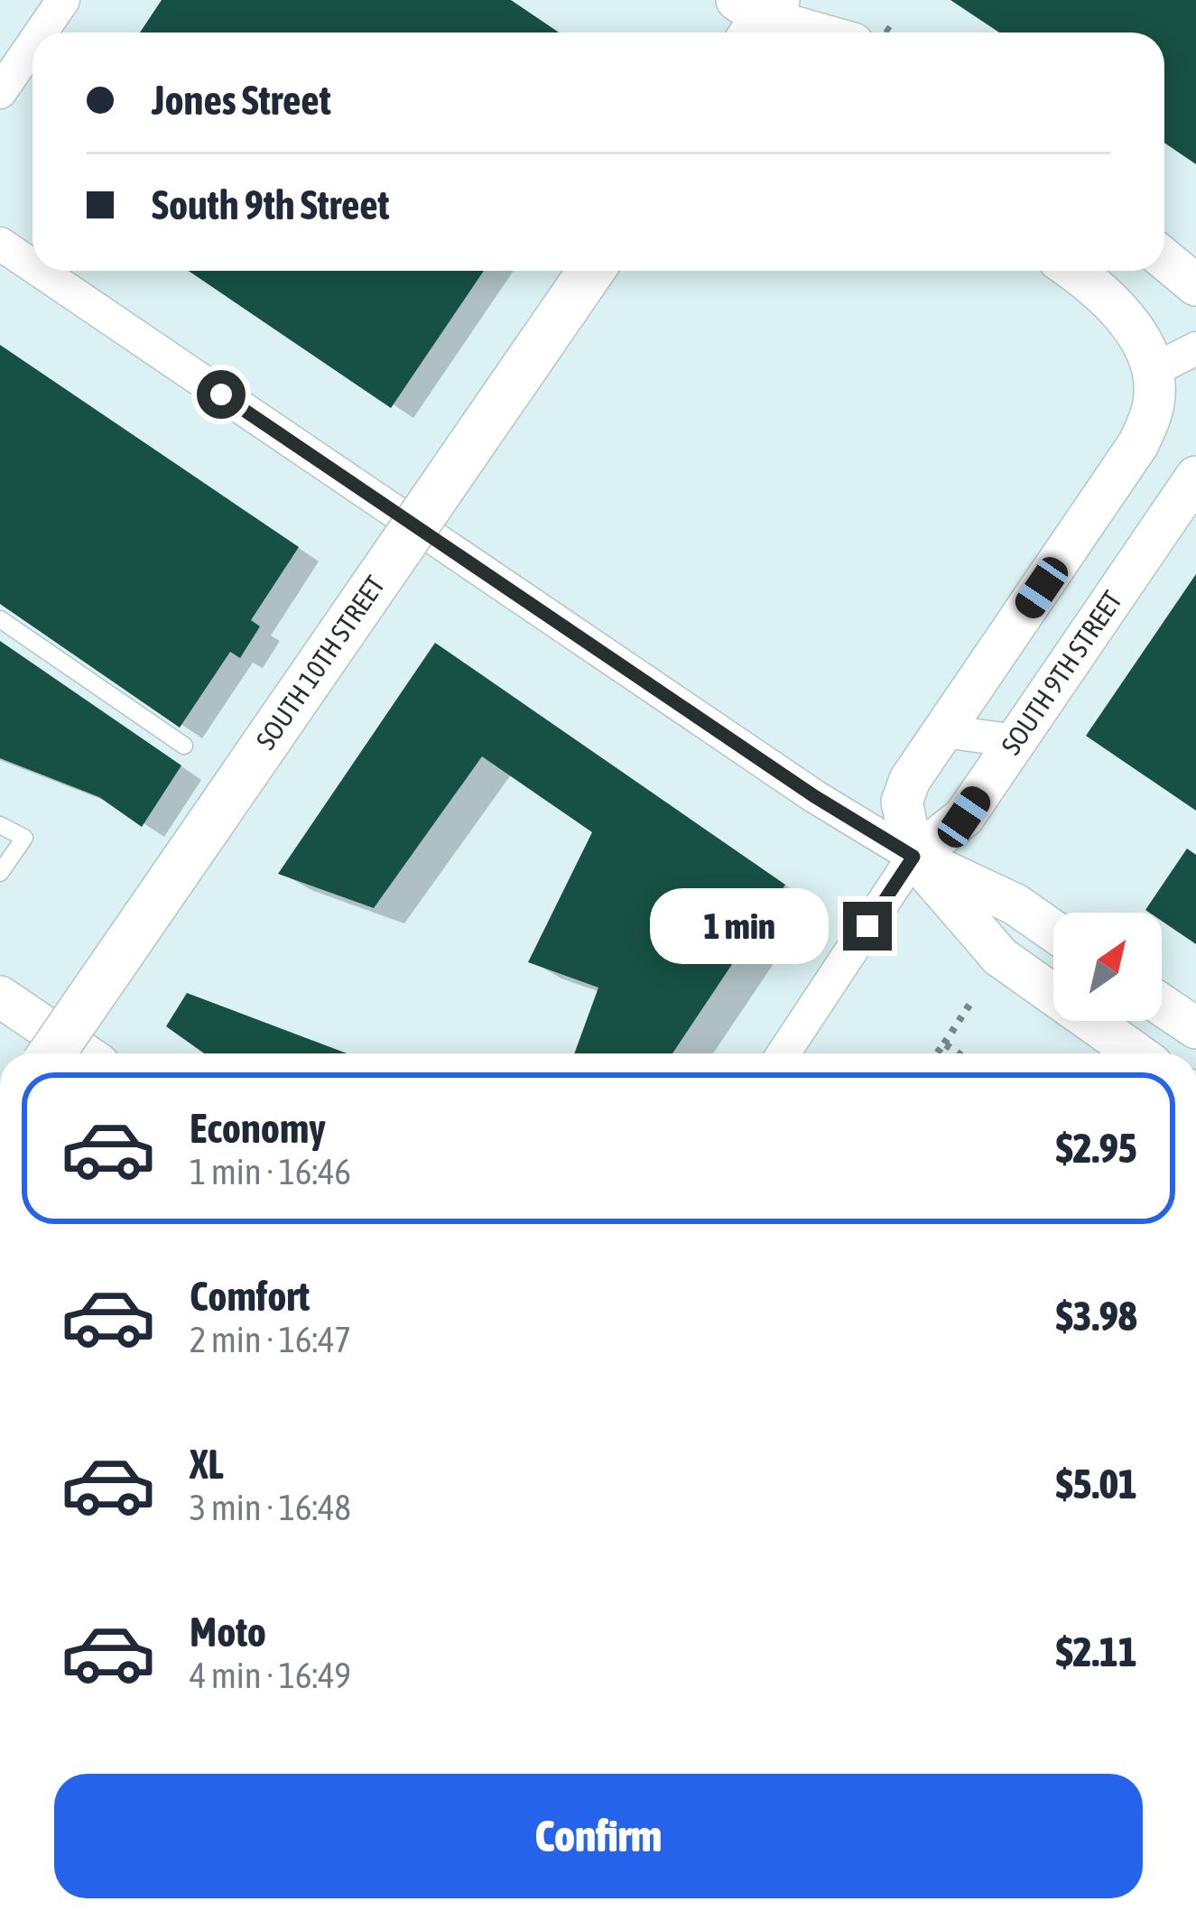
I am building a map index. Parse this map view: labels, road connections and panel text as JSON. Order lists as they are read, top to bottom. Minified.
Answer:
{"streets":{"main road":["SOUTH 10TH STREET"],"street":["SOUTH 9TH STREET"]},"north":"top right","page":{"banner":["Jones Street","South 9th Street"],"bubble":"1 min","list":[{"name":"Economy","note":"1 min · 16:46","value":"$2.95"},{"name":"Comfort","note":"2 min · 16:47","value":"$3.98"},{"name":"XL","note":"3 min · 16:48","value":"$5.01"},{"name":"Moto","note":"4 min · 16:49","value":"$2.11"}],"buttons":"Confirm"}}
